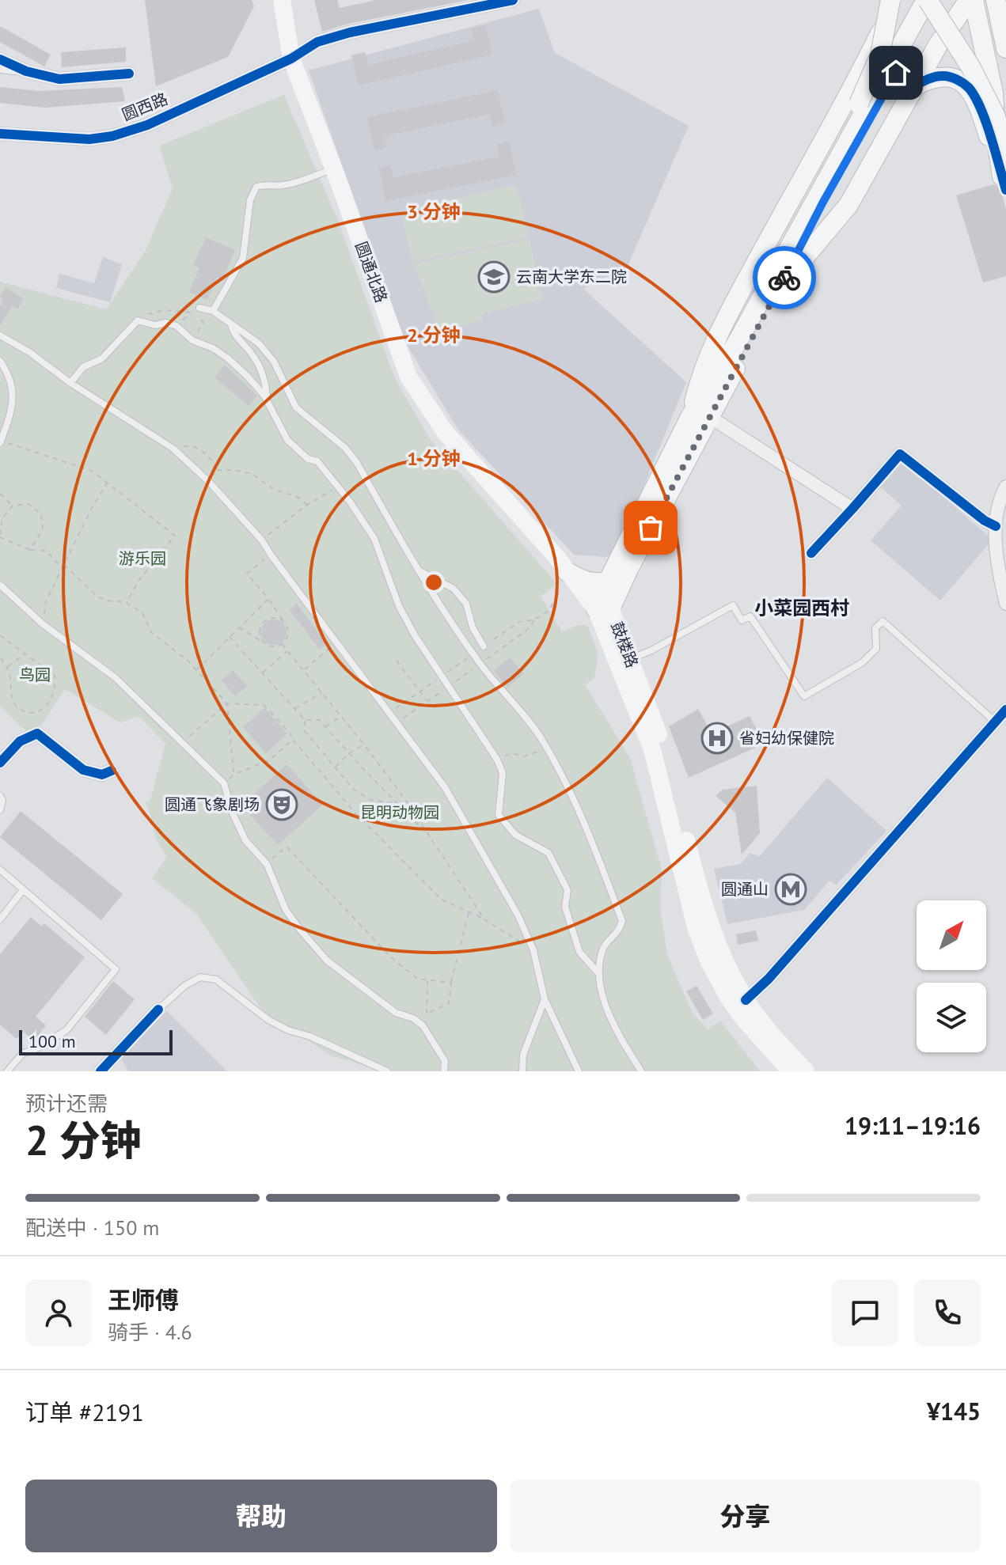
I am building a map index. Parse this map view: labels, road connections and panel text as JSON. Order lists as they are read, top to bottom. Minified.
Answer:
{"streets":{"main road":["圆通北路","鼓楼路"],"street":["圆西路"]},"crossings":[["圆西路","圆通北路"]],"districts":["小菜园西村"],"parks":["游乐园","鸟园","昆明动物园"],"places":{"school or university":["云南大学东二院"],"hospital":["省妇幼保健院"],"theatre":["圆通飞象剧场"],"metro station":["圆通山"]},"scale_bar":"100 m","north":"top right","page":{"scale":"100 m","heading":["2 分钟","预计还需","19:11–19:16"],"panel":["王师傅","骑手 · 4.6","订单 #2191","¥145"],"bar":"配送中 · 150 m","buttons":["帮助","分享"]},"rings":["3 分钟","2 分钟","1 分钟"]}
